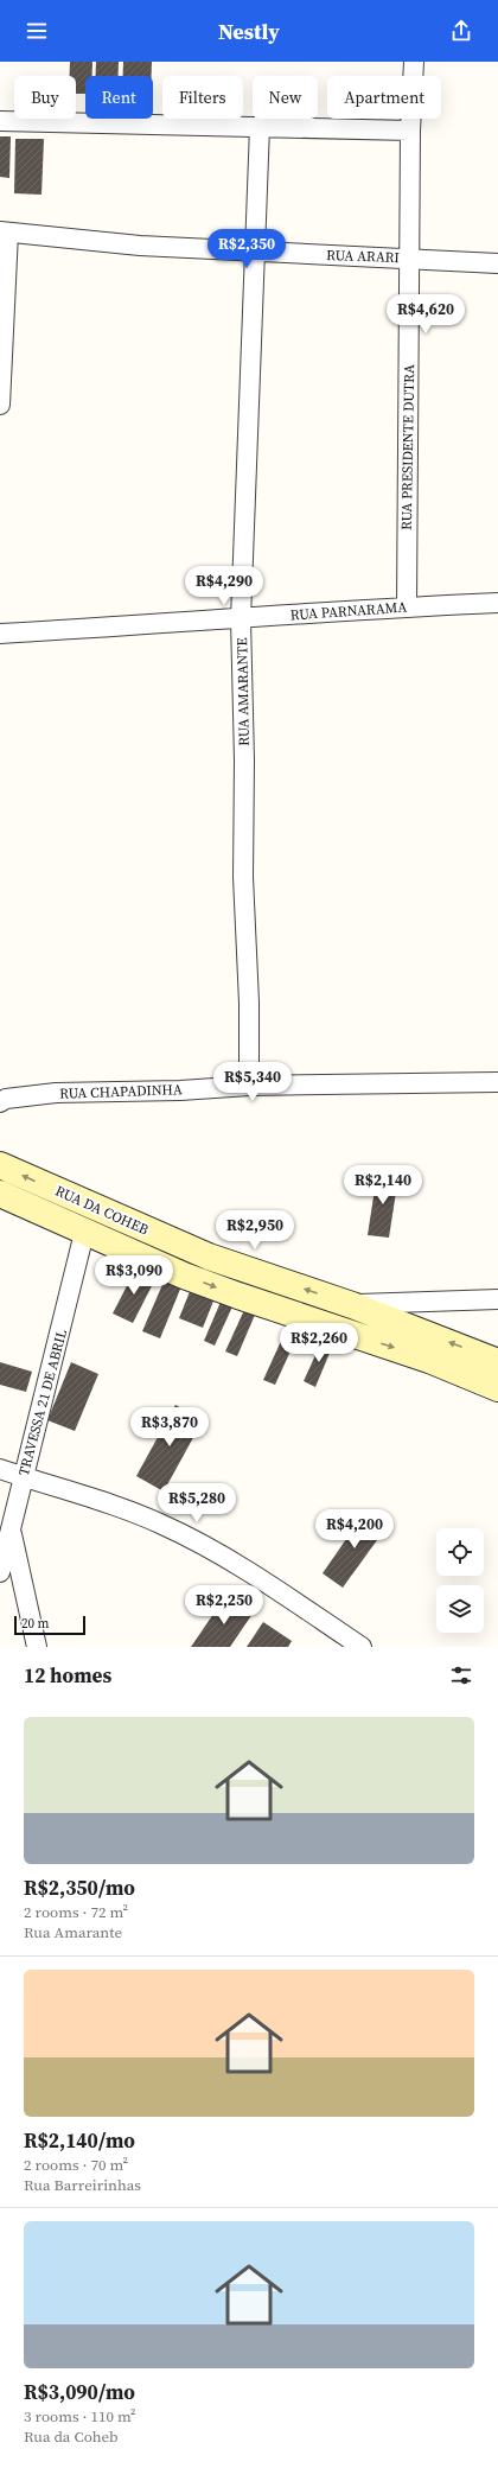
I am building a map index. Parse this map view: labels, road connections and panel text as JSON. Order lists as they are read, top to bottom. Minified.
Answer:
{"streets":{"street":["RUA ARARI","RUA PRESIDENTE DUTRA","RUA PARNARAMA","RUA AMARANTE","RUA CHAPADINHA","RUA DA COHEB","TRAVESSA 21 DE ABRIL"]},"crossings":[["RUA ARARI","RUA PRESIDENTE DUTRA"],["RUA ARARI","RUA AMARANTE"],["RUA PRESIDENTE DUTRA","RUA PARNARAMA"],["RUA PARNARAMA","RUA AMARANTE"],["RUA AMARANTE","RUA CHAPADINHA"],["RUA DA COHEB","TRAVESSA 21 DE ABRIL"]],"scale_bar":"20 m","page":{"header":"Nestly","chip":["Buy","Rent","Filters","New","Apartment"],"price":["R$2,350","R$4,620","R$4,290","R$5,340","R$2,140","R$2,950","R$3,090","R$2,260","R$3,870","R$5,280","R$4,200","R$2,250"],"scale":"20 m","heading":"12 homes","list":[{"name":"R$2,350/mo","note":"2 rooms · 72 m² · Rua Amarante"},{"name":"R$2,140/mo","note":"2 rooms · 70 m² · Rua Barreirinhas"},{"name":"R$3,090/mo","note":"3 rooms · 110 m² · Rua da Coheb"}]}}
